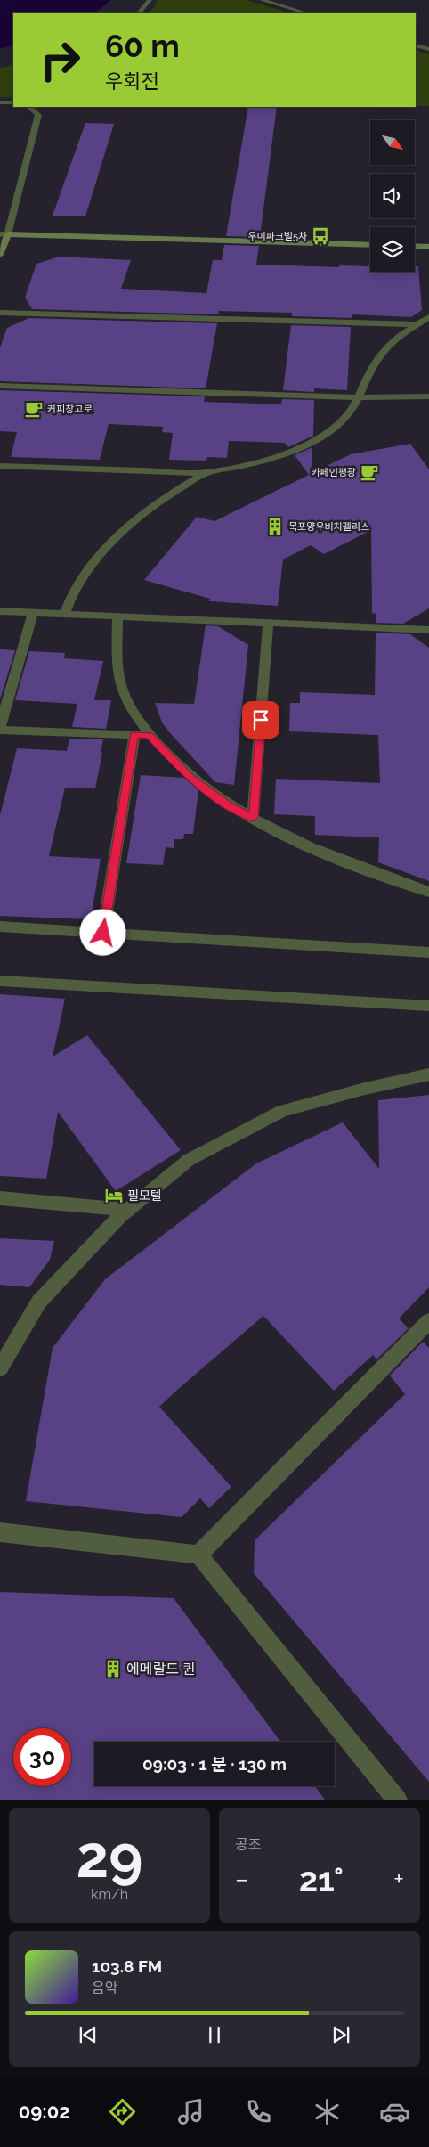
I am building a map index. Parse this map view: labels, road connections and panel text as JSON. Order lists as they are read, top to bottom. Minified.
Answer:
{"places":{"bus stop":["우미파크빌5차"],"cafe":["커피창고로","카페인평광"],"building":["목포양우비치펠리스","에메랄드 퀸"],"hotel":["필모텔"]},"north":"bottom right","page":{"turn":["60 m","우회전"],"limit":"30","trip":"09:03 · 1 분 · 130 m","tile":[["29","km/h"],"공조"],"heat":["−","21°","+"],"song":["103.8 FM","음악"],"tabs":"09:02"}}
